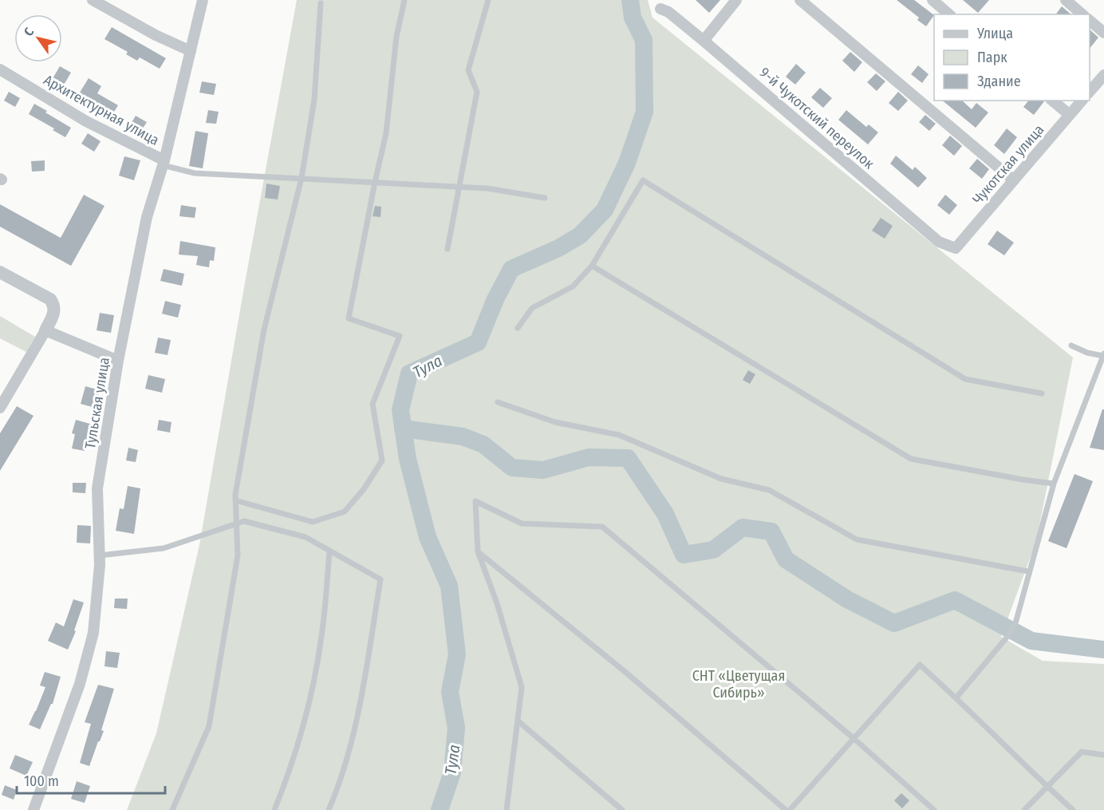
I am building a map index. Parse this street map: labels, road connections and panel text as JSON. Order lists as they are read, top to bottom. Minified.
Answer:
{"streets":{"street":["Архитектурная улица","9-й Чукотский переулок","Чукотская улица","Тульская улица"]},"crossings":[["Архитектурная улица","Тульская улица"],["9-й Чукотский переулок","Чукотская улица"]],"water":["Тула"],"parks":["СНТ «Цветущая Сибирь»"],"legend":["Улица","Парк","Здание"],"scale_bar":"100 m","north":"top left"}
